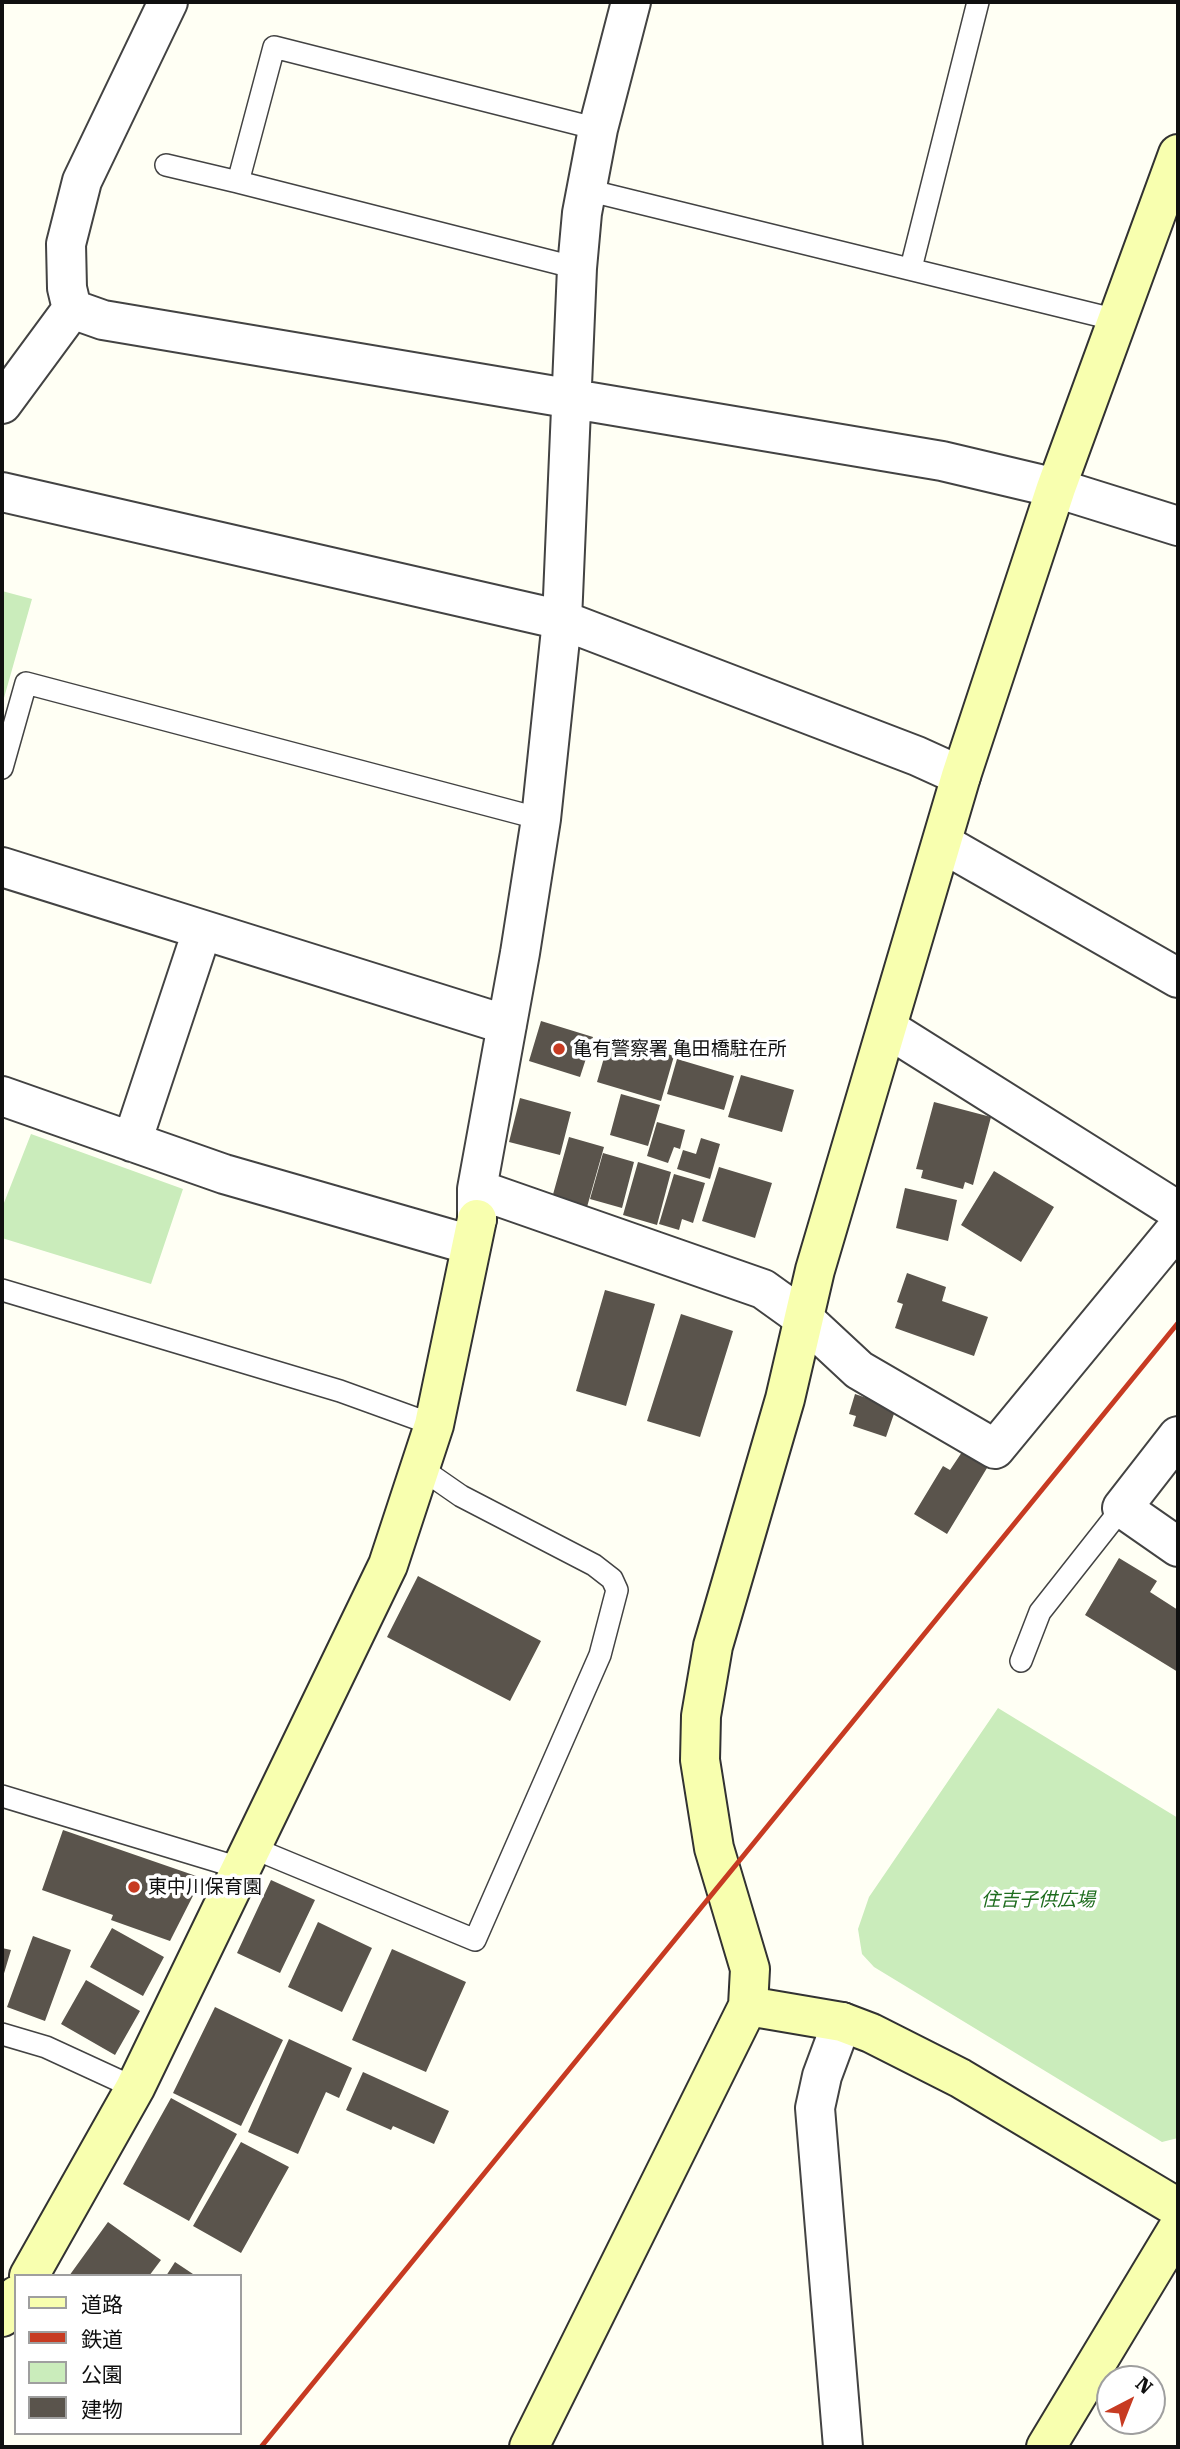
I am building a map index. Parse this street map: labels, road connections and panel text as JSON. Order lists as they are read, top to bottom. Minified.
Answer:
{"parks":["住吉子供広場"],"places":["亀有警察署 亀田橋駐在所","東中川保育園"],"legend":["道路","鉄道","公園","建物"],"north":"top right"}
